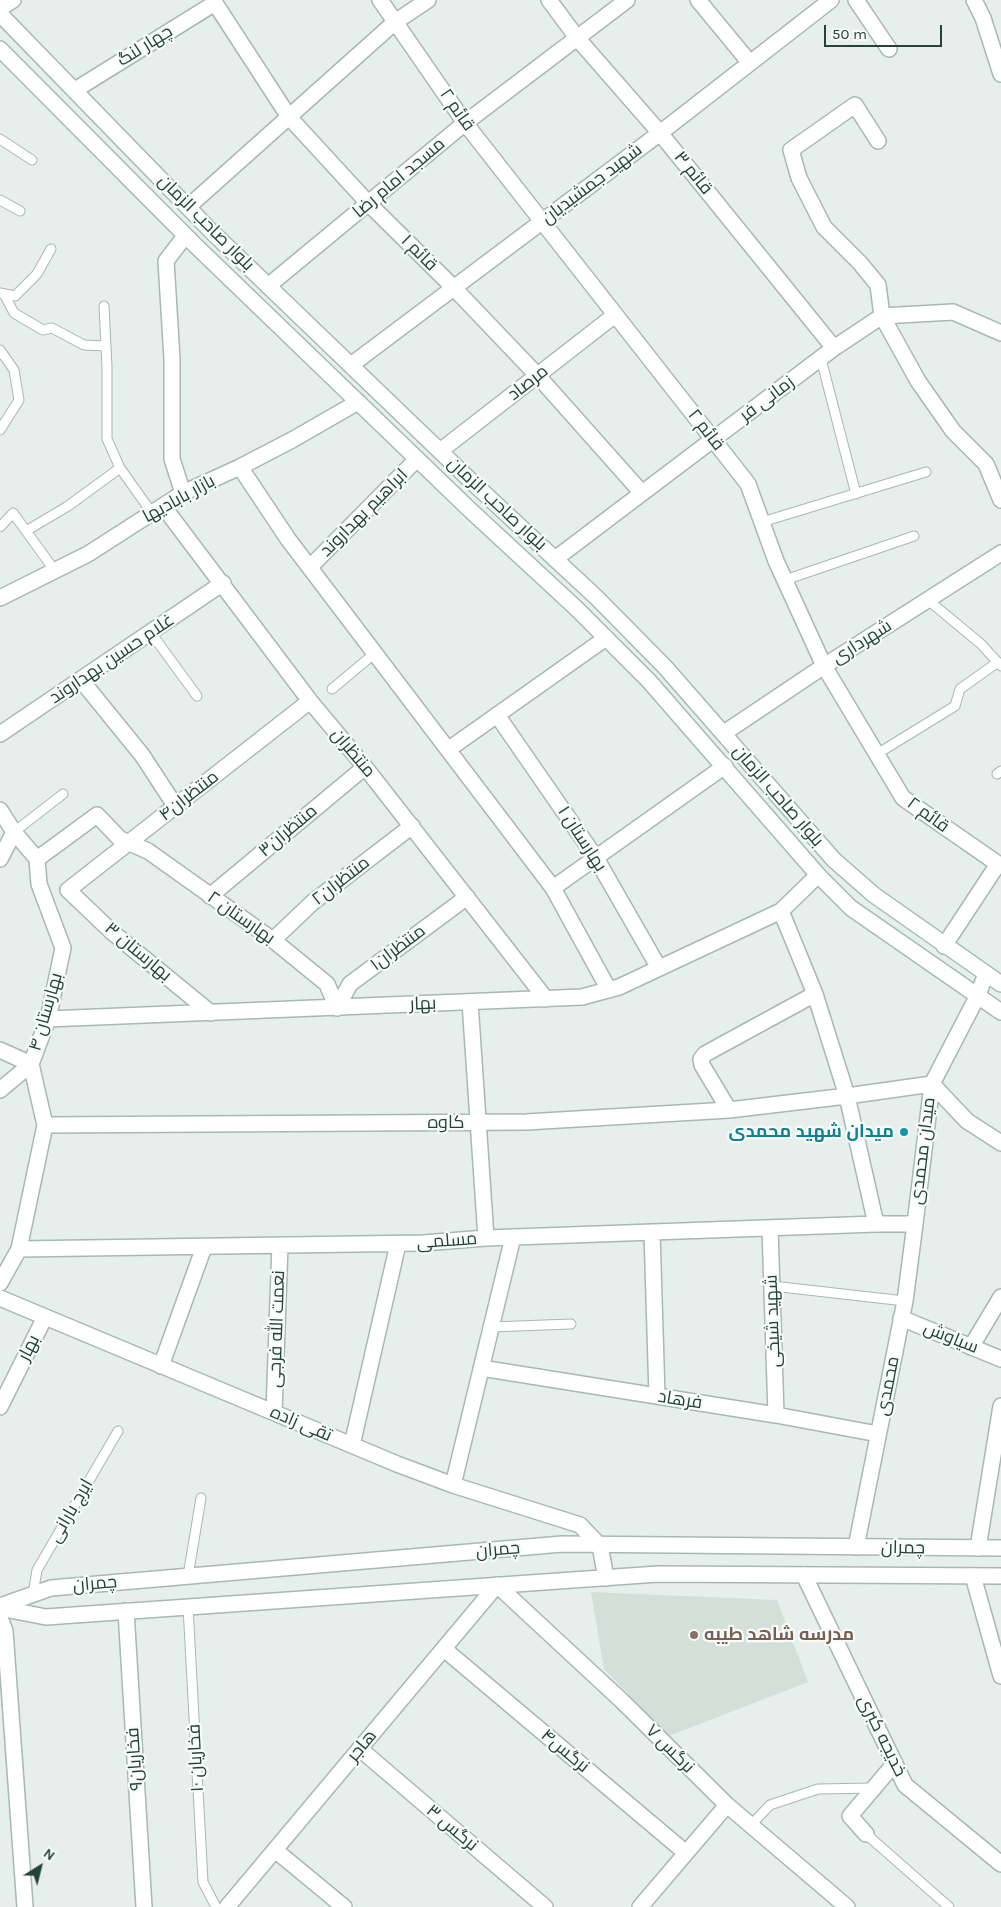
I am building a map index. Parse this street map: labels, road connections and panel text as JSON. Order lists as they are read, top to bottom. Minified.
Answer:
{"streets":{"street":["چهار لنگ","قائم ۲","قائم ۳","مسجد امام رضا","شهید جمشیدیان","بلوار صاحب الزمان","قائم ۱","مرصاد","زمانی فر","بازار بابادیها","ابراهیم بهداروند","شهرداری","غلام حسین بهداروند","منتظران","منتظران۴","منتظران۳","بهارستان ۱","منتظران۲","بهارستان ۲","منتظران۱","بهارستان ۳","بهار","بهارستان ۴","کاوه","میدان محمدی","مسلمی","شهید شیخی","نعمت الله فرجی","سیاوش","محمدی","فرهاد","تقی زاده","چمران","خدیجه کبری","هاجر","نرگس ۷","نرگس۴","فخاریان۹","نرگس ۳"],"lane":["ایرج بارانی","فخاریان ۱۰"]},"crossings":[["چهار لنگ","بلوار صاحب الزمان"],["چهار لنگ","قائم ۱"],["قائم ۲","مسجد امام رضا"],["قائم ۲","شهید جمشیدیان"],["قائم ۲","مرصاد"],["قائم ۲","زمانی فر"],["قائم ۲","شهرداری"],["قائم ۳","مسجد امام رضا"],["قائم ۳","شهید جمشیدیان"],["قائم ۳","زمانی فر"],["مسجد امام رضا","بلوار صاحب الزمان"],["مسجد امام رضا","قائم ۱"],["شهید جمشیدیان","بلوار صاحب الزمان"],["شهید جمشیدیان","قائم ۱"],["بلوار صاحب الزمان","مرصاد"],["بلوار صاحب الزمان","زمانی فر"],["بلوار صاحب الزمان","بازار بابادیها"],["بلوار صاحب الزمان","ابراهیم بهداروند"],["بلوار صاحب الزمان","شهرداری"],["بلوار صاحب الزمان","بهار"],["قائم ۱","مرصاد"],["قائم ۱","زمانی فر"],["بازار بابادیها","منتظران"],["غلام حسین بهداروند","منتظران"],["منتظران","منتظران۴"],["منتظران","منتظران۳"],["منتظران","منتظران۲"],["منتظران","منتظران۱"],["منتظران","بهار"],["منتظران۴","بهارستان ۲"],["منتظران۴","بهارستان ۳"],["منتظران۳","بهارستان ۲"],["بهارستان ۱","بهار"],["منتظران۲","بهارستان ۲"],["بهارستان ۲","منتظران۱"],["بهارستان ۲","بهار"],["بهارستان ۲","بهارستان ۴"],["منتظران۱","بهار"],["بهارستان ۳","بهار"],["بهار","بهارستان ۴"],["بهار","تقی زاده"],["بهارستان ۴","کاوه"],["بهارستان ۴","مسلمی"],["کاوه","میدان محمدی"],["میدان محمدی","مسلمی"],["میدان محمدی","محمدی"],["مسلمی","شهید شیخی"],["مسلمی","نعمت الله فرجی"],["شهید شیخی","فرهاد"],["نعمت الله فرجی","تقی زاده"],["سیاوش","محمدی"],["محمدی","فرهاد"],["محمدی","چمران"],["تقی زاده","چمران"],["ایرج بارانی","چمران"],["چمران","خدیجه کبری"],["چمران","هاجر"],["چمران","نرگس ۷"],["چمران","فخاریان ۱۰"],["چمران","فخاریان۹"],["هاجر","نرگس ۷"],["هاجر","نرگس۴"],["هاجر","نرگس ۳"]],"places":["میدان شهید محمدی","مدرسه شاهد طیبه"],"scale_bar":"50 m","north":"top right"}
